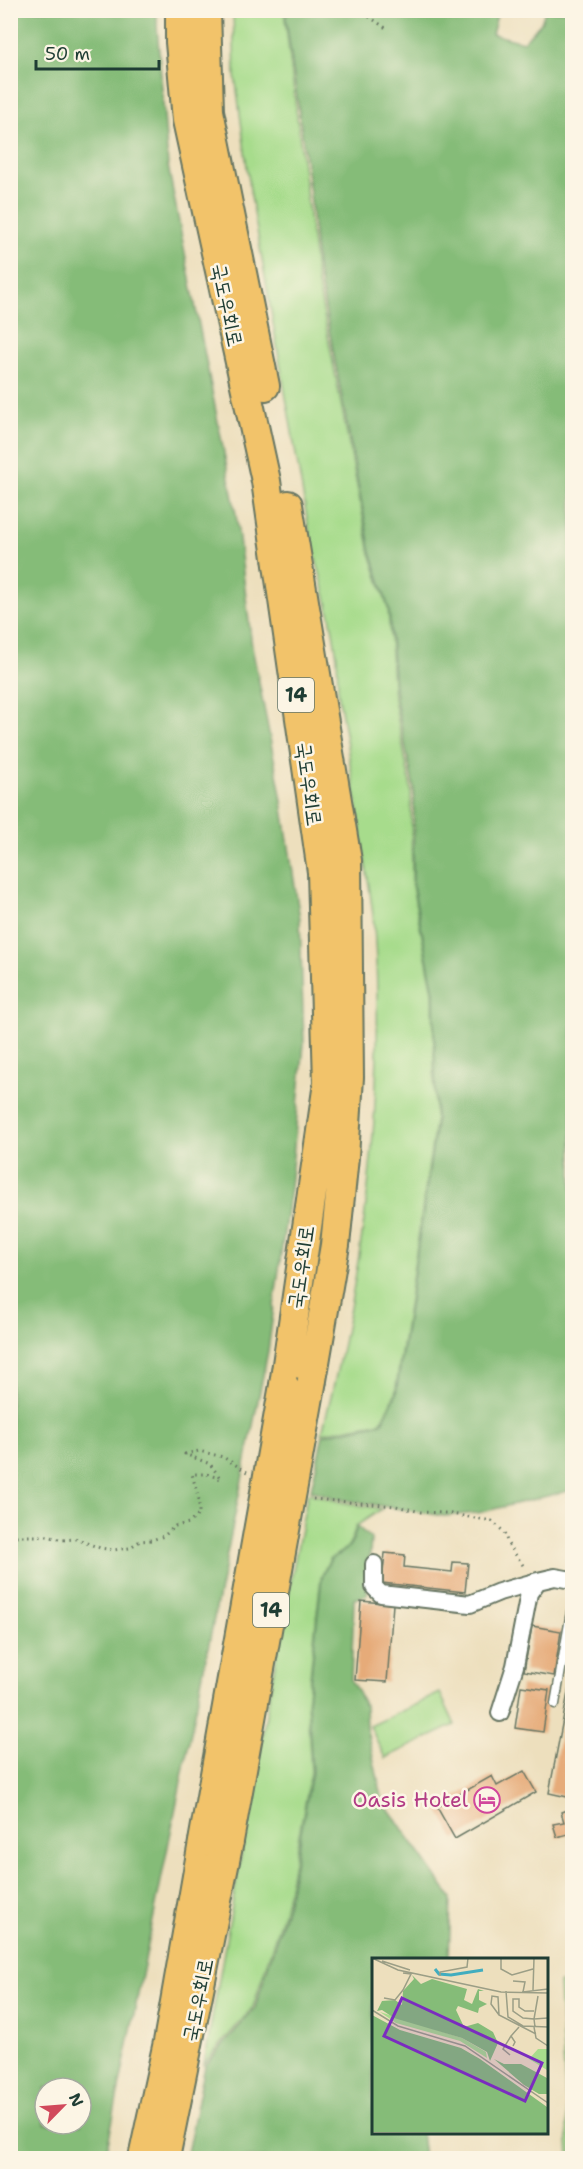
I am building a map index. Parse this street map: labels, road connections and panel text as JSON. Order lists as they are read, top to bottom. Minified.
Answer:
{"streets":{"highway":["국도우회로","14"]},"places":{"hotel":["Oasis Hotel"]},"scale_bar":"50 m","north":"top right"}
